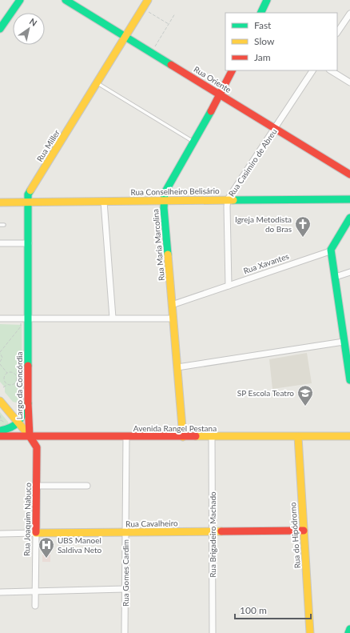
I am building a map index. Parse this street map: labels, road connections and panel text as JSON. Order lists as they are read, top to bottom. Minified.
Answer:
{"streets":{"street":["Rua Oriente","Rua Miller","Rua Casimiro de Abreu","Rua Conselheiro Belisário","Rua Maria Marcolina","Rua Xavantes","Largo da Concórdia","Avenida Rangel Pestana","Rua Joaquim Nabuco","Rua Cavalheiro","Rua Brigadeiro Machado","Rua do Hipódromo","Rua Gomes Cardim"]},"crossings":[["Rua Oriente","Rua Miller"],["Rua Oriente","Rua Casimiro de Abreu"],["Rua Oriente","Rua Maria Marcolina"],["Rua Miller","Rua Conselheiro Belisário"],["Rua Miller","Largo da Concórdia"],["Rua Casimiro de Abreu","Rua Conselheiro Belisário"],["Rua Casimiro de Abreu","Rua Xavantes"],["Rua Conselheiro Belisário","Rua Maria Marcolina"],["Rua Maria Marcolina","Rua Xavantes"],["Rua Maria Marcolina","Avenida Rangel Pestana"],["Largo da Concórdia","Avenida Rangel Pestana"],["Largo da Concórdia","Rua Joaquim Nabuco"],["Avenida Rangel Pestana","Rua Joaquim Nabuco"],["Avenida Rangel Pestana","Rua Brigadeiro Machado"],["Avenida Rangel Pestana","Rua do Hipódromo"],["Avenida Rangel Pestana","Rua Gomes Cardim"],["Rua Joaquim Nabuco","Rua Cavalheiro"],["Rua Cavalheiro","Rua Brigadeiro Machado"],["Rua Cavalheiro","Rua do Hipódromo"],["Rua Cavalheiro","Rua Gomes Cardim"]],"places":{"church":["Igreja Metodista do Bras"],"school or university":["SP Escola Teatro"],"hospital":["UBS Manoel Saldiva Neto"]},"legend":["Fast","Slow","Jam"],"scale_bar":"100 m","north":"top right"}
